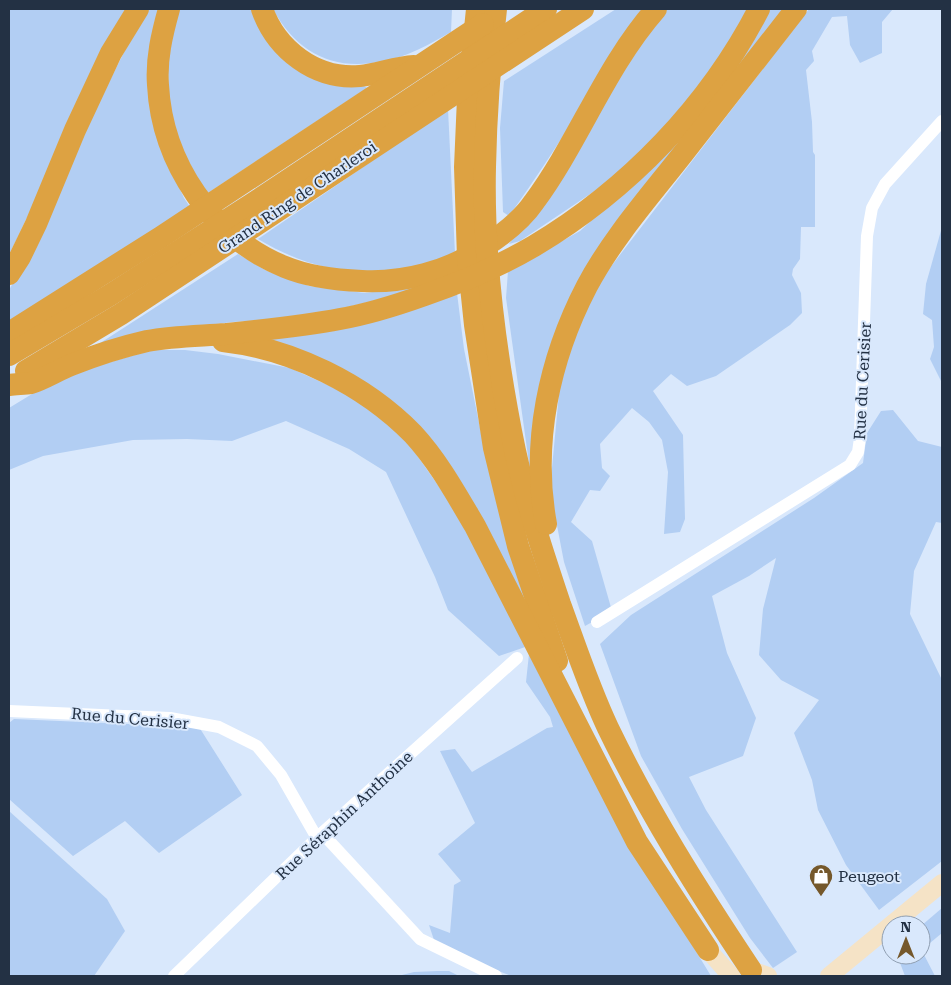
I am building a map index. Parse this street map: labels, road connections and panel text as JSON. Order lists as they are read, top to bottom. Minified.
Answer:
{"streets":{"highway":["Grand Ring de Charleroi"],"street":["Rue du Cerisier","Rue Séraphin Anthoine"]},"crossings":[["Rue du Cerisier","Rue Séraphin Anthoine"]],"places":{"shop":["Peugeot"]},"north":"top"}
